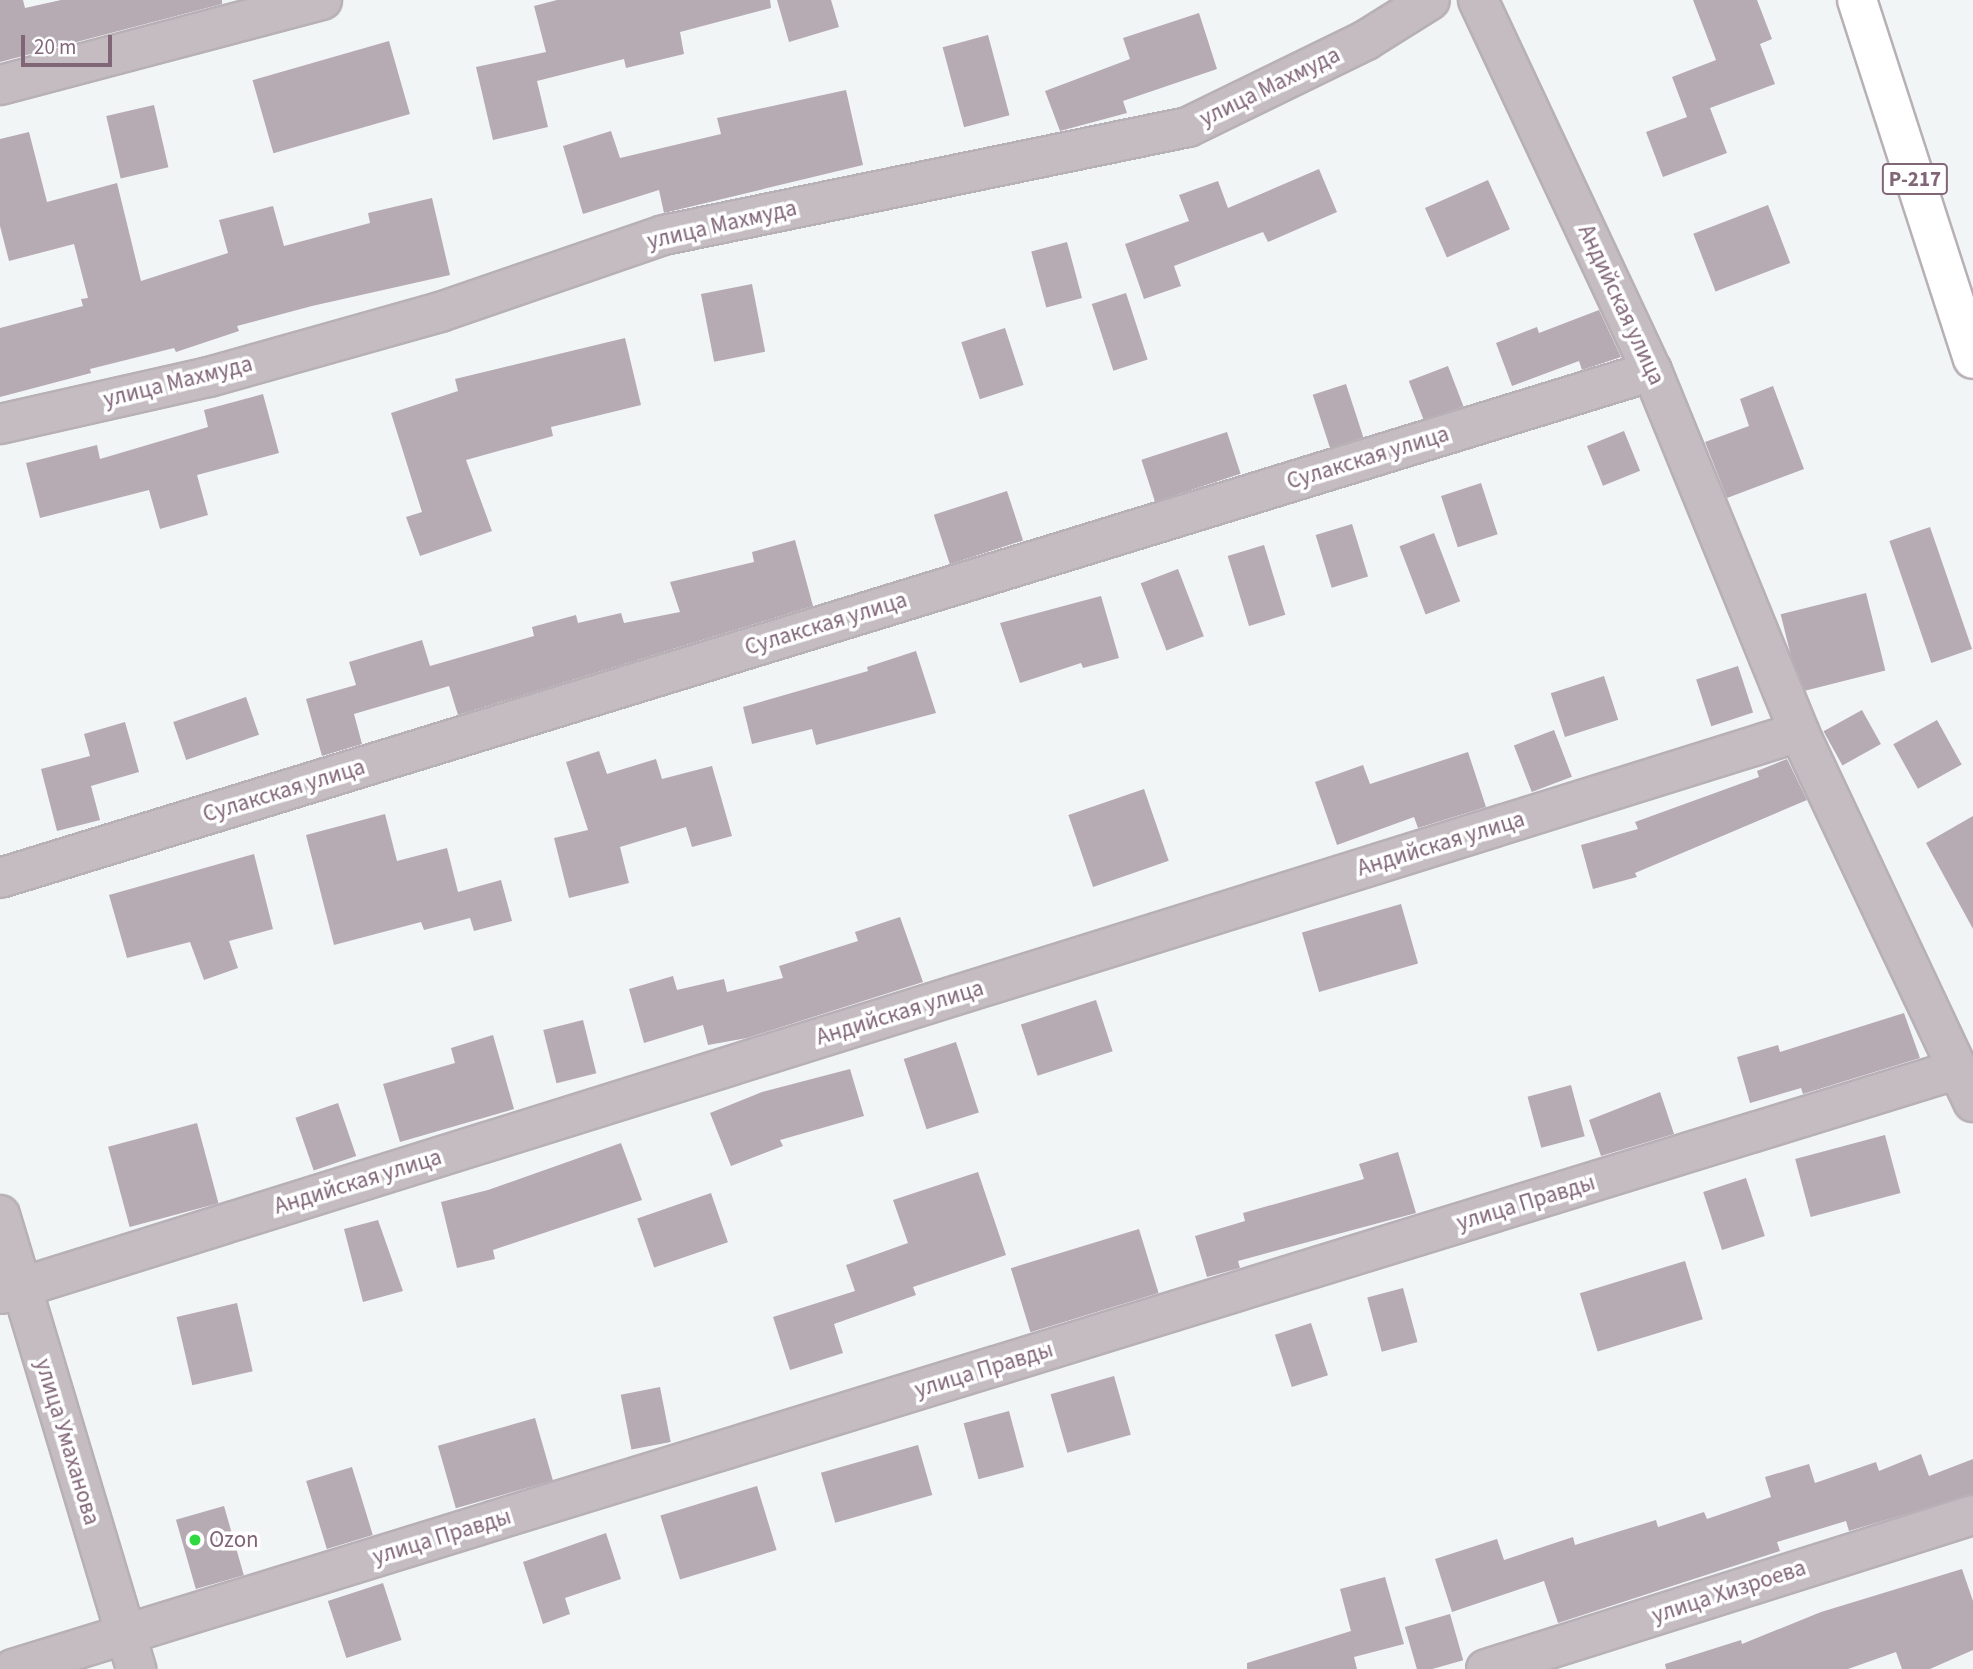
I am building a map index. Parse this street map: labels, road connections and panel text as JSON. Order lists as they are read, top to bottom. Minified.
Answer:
{"streets":{"highway":["Р-217"],"street":["улица Махмуда","Андийская улица","Сулакская улица","улица Правды","улица Умаханова","улица Хизроева"]},"crossings":[["Андийская улица","Сулакская улица"],["Андийская улица","улица Правды"],["Андийская улица","улица Умаханова"],["улица Правды","улица Умаханова"]],"places":["Ozon"],"scale_bar":"20 m"}
